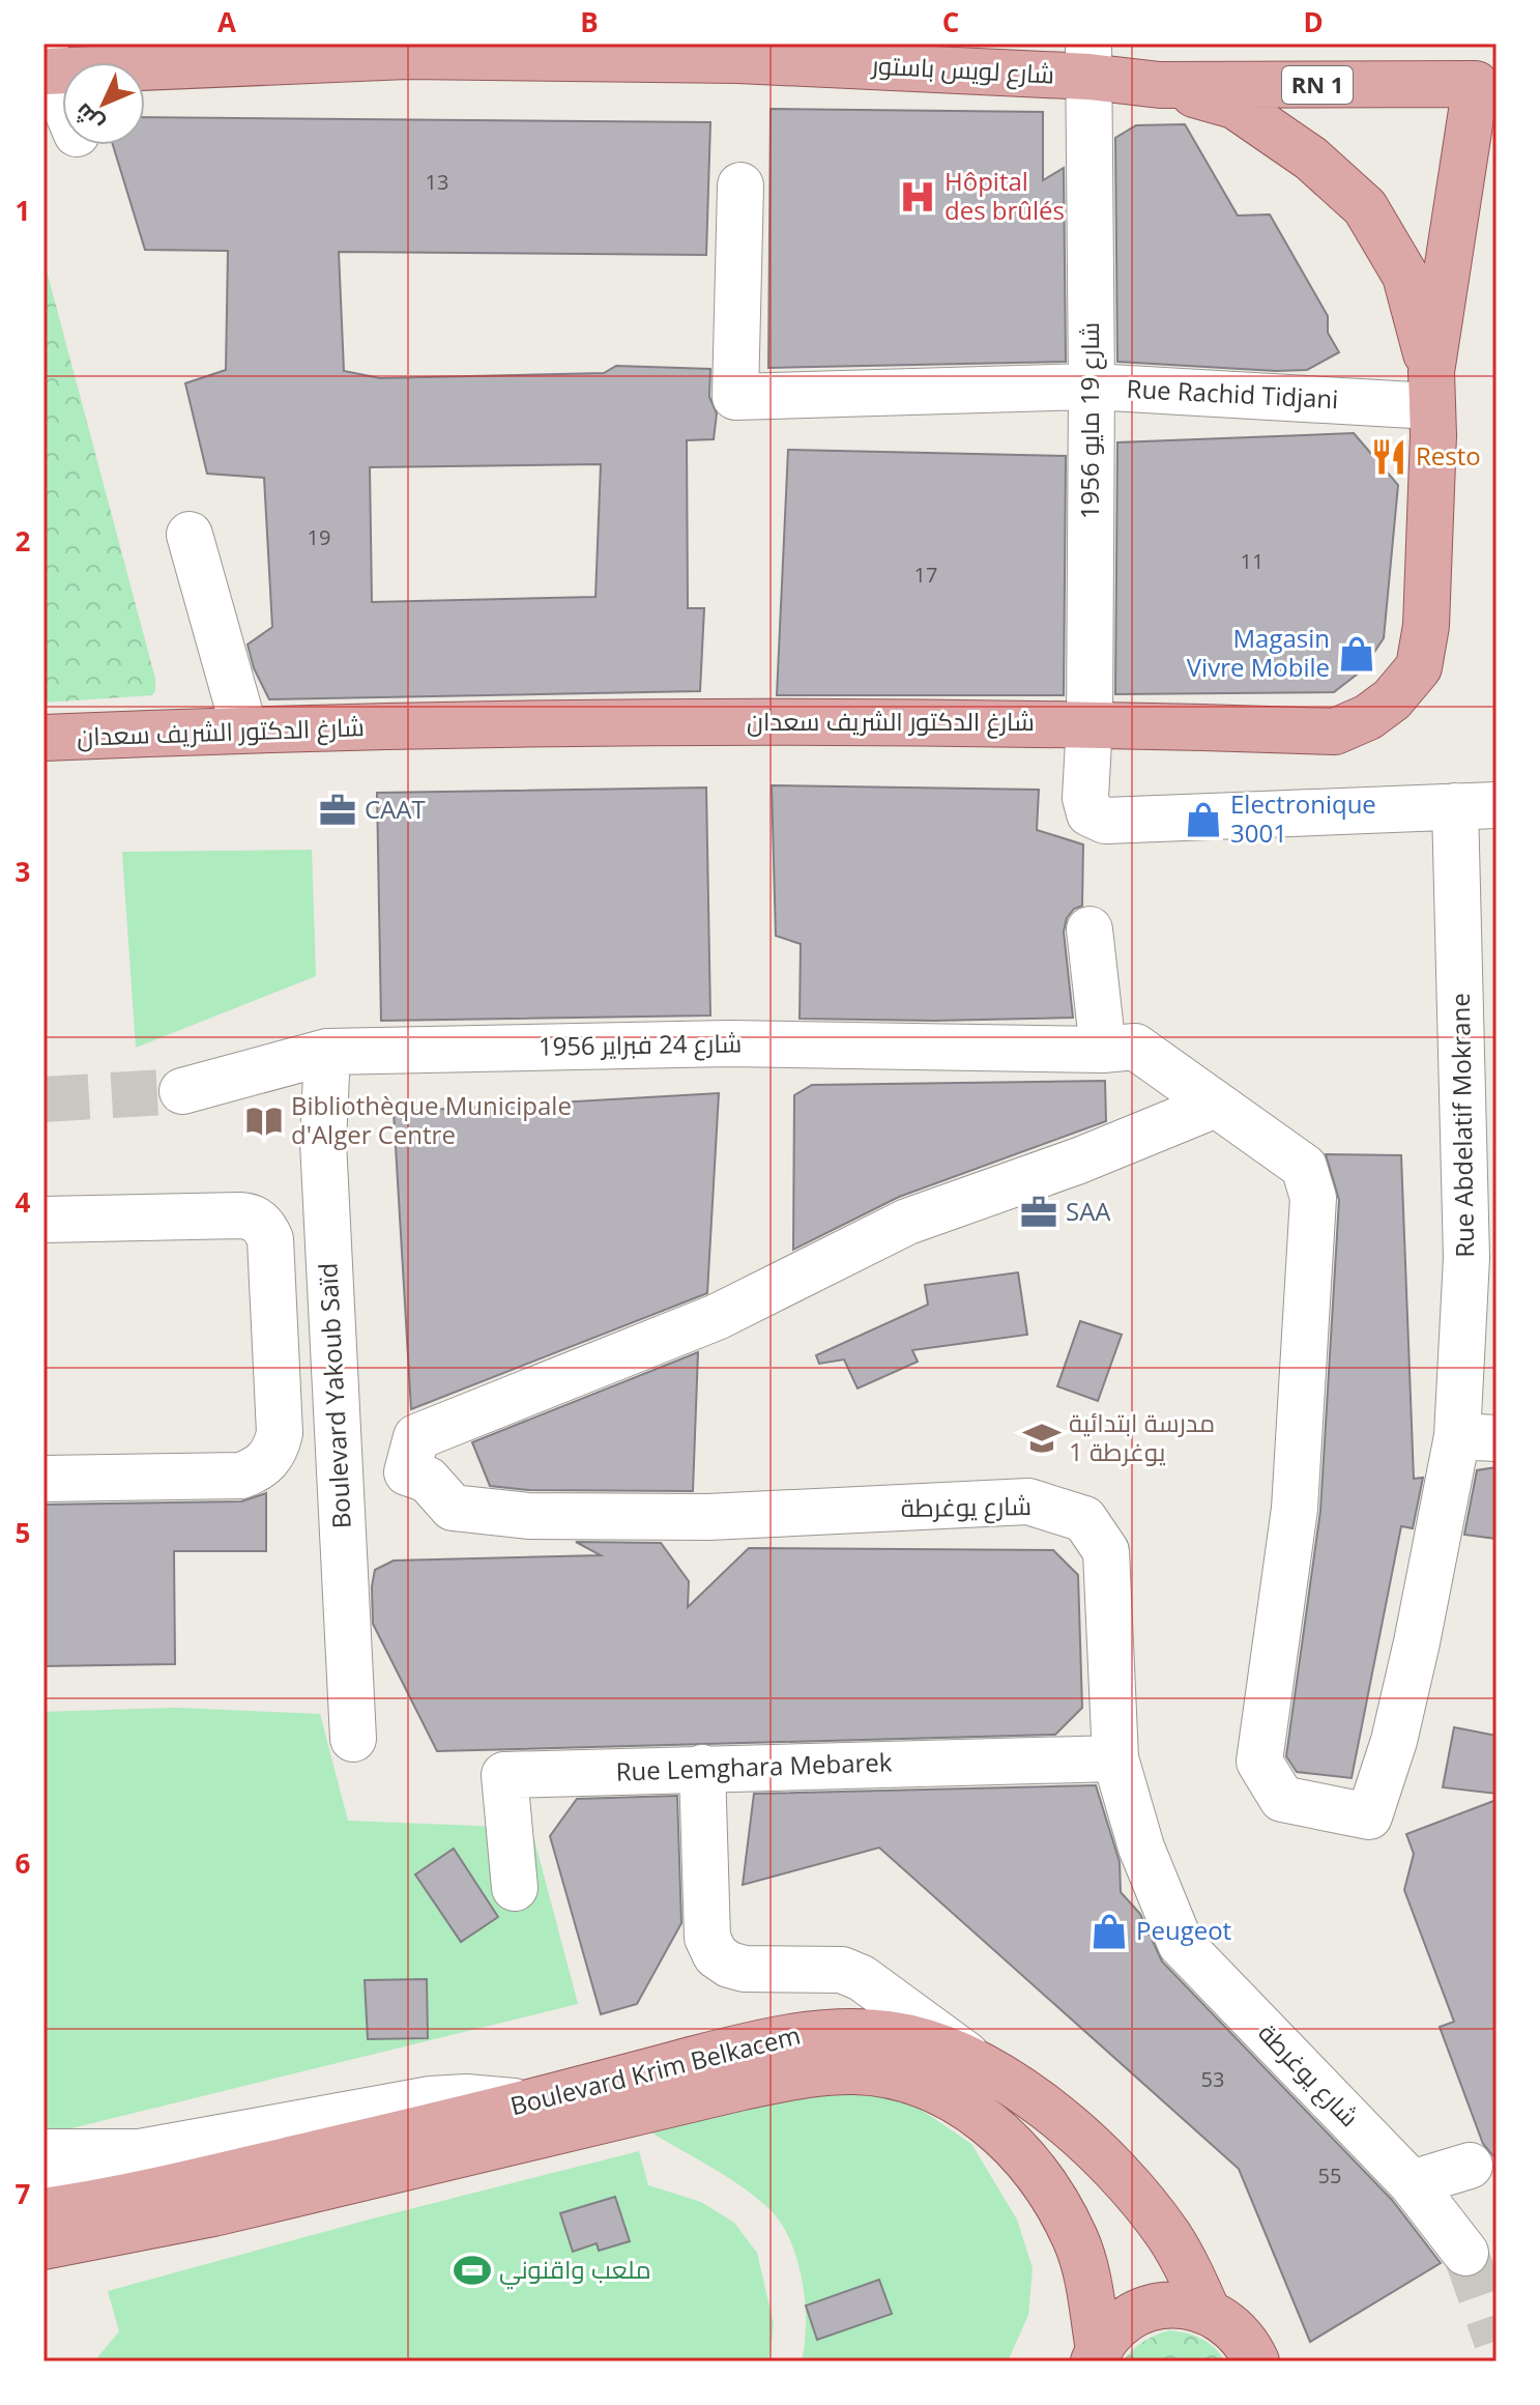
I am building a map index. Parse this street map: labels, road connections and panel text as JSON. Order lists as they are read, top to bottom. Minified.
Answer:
{"streets":{"main road":["شارع لويس باستور","RN 1","شارغ الدكتور الشريف سعدان","Boulevard Krim Belkacem"],"street":["Rue Rachid Tidjani","شارع 19 مايو 1956","شارع 24 فبراير 1956","Rue Abdelatif Mokrane","Boulevard Yakoub Saïd","شارع يوغرطة","Rue Lemghara Mebarek"]},"crossings":[["شارع لويس باستور","RN 1"],["شارع لويس باستور","شارع 19 مايو 1956"],["RN 1","شارع 19 مايو 1956"],["RN 1","شارغ الدكتور الشريف سعدان"],["Rue Rachid Tidjani","شارع 19 مايو 1956"],["Rue Rachid Tidjani","شارغ الدكتور الشريف سعدان"],["شارع 19 مايو 1956","شارغ الدكتور الشريف سعدان"],["شارع 19 مايو 1956","Rue Abdelatif Mokrane"],["شارع 24 فبراير 1956","Boulevard Yakoub Saïd"],["Rue Abdelatif Mokrane","شارع يوغرطة"],["شارع يوغرطة","Rue Lemghara Mebarek"]],"places":{"hospital":["Hôpital des brûlés"],"restaurant":["Resto"],"shop":["Magasin Vivre Mobile","Electronique 3001","Peugeot"],"office":["CAAT","SAA"],"library":["Bibliothèque Municipale d'Alger Centre"],"school or university":["مدرسة ابتدائية يوغرطة 1"],"sports":["ملعب واقنوني"]},"house_numbers":["13","19","11","17","53","55"],"north":"bottom left","grid":{"columns":["A","B","C","D"],"rows":["1","2","3","4","5","6","7"]}}
